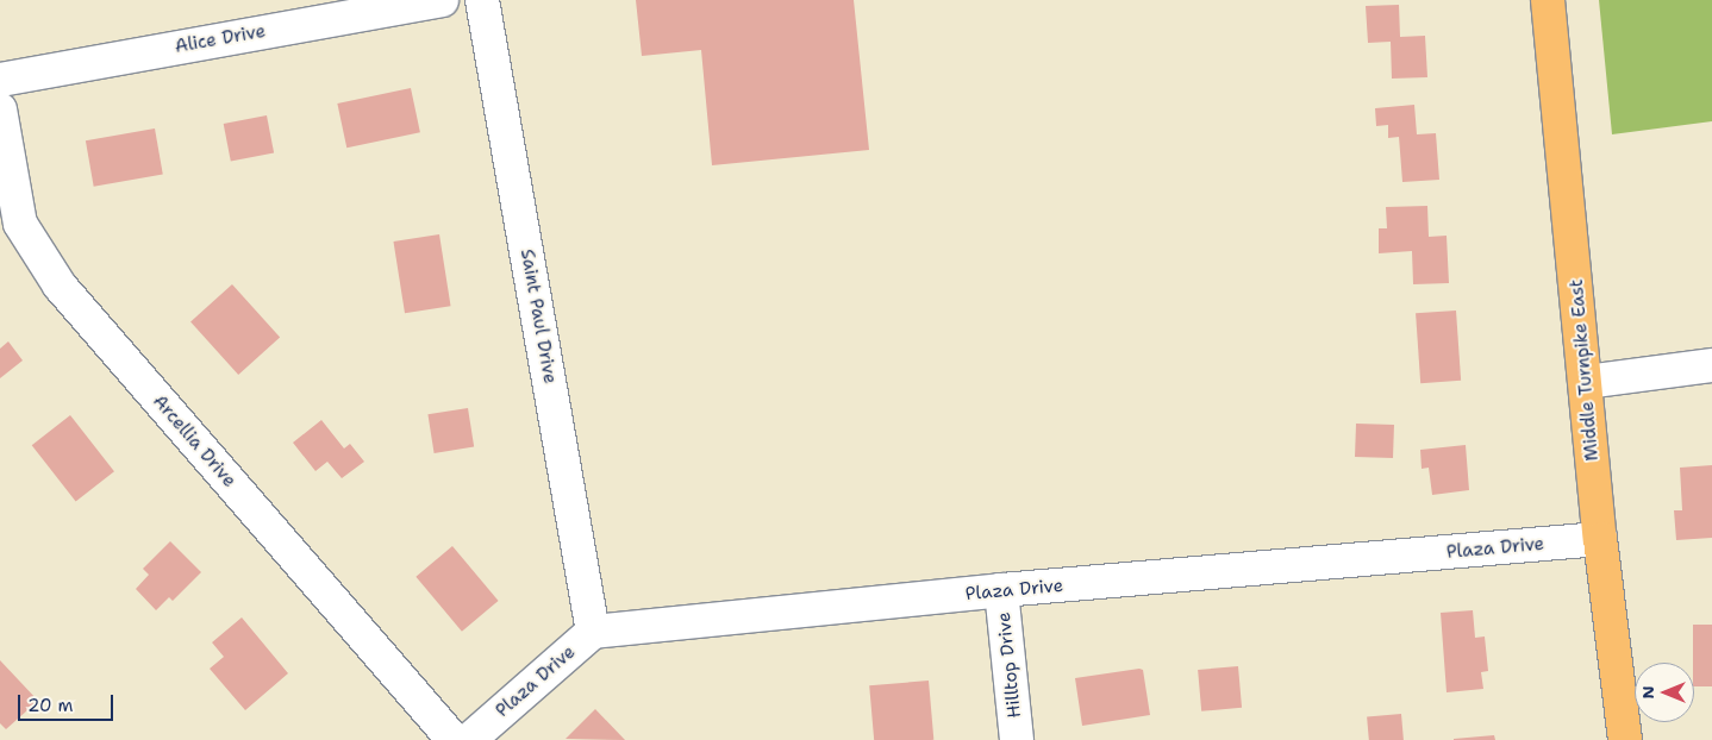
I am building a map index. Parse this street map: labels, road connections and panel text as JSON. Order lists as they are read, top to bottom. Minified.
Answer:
{"streets":{"main road":["Middle Turnpike East"],"street":["Alice Drive","Saint Paul Drive","Arcellia Drive","Plaza Drive","Hilltop Drive"]},"crossings":[["Saint Paul Drive","Plaza Drive"],["Middle Turnpike East","Plaza Drive"],["Plaza Drive","Hilltop Drive"]],"scale_bar":"20 m","north":"left"}
